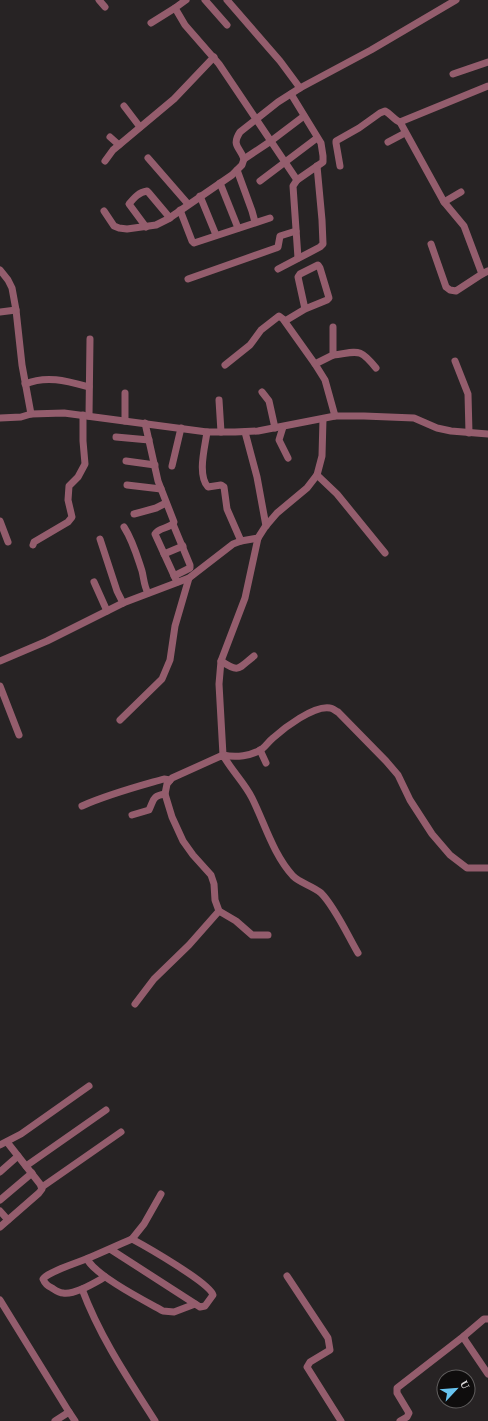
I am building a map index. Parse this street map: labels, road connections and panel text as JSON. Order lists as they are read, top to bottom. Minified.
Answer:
{"north":"top right"}
